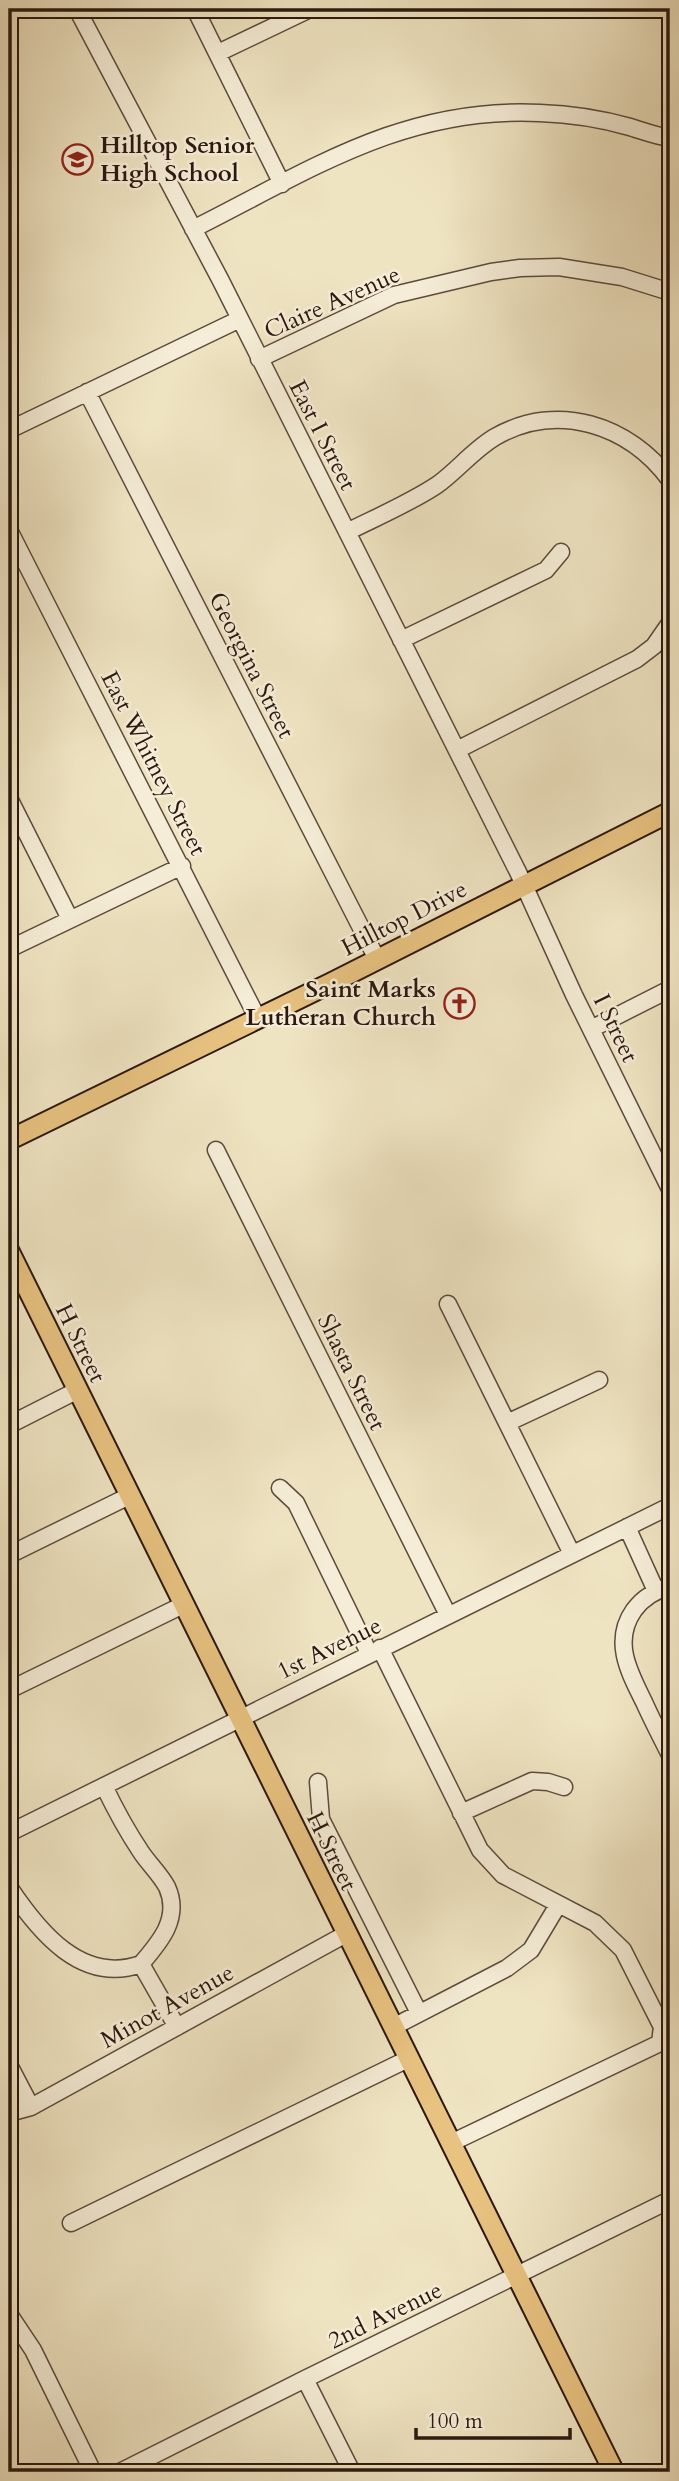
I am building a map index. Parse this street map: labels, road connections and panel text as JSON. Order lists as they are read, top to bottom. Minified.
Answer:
{"streets":{"main road":["Hilltop Drive","H Street"],"street":["Claire Avenue","East I Street","Georgina Street","East Whitney Street","I Street","Shasta Street","1st Avenue","Minot Avenue","2nd Avenue"]},"crossings":[["Claire Avenue","East I Street"],["Claire Avenue","Georgina Street"],["East I Street","Hilltop Drive"],["East I Street","I Street"],["Georgina Street","Hilltop Drive"],["East Whitney Street","Hilltop Drive"],["Hilltop Drive","I Street"],["H Street","1st Avenue"],["H Street","Minot Avenue"],["H Street","2nd Avenue"],["Shasta Street","1st Avenue"]],"places":{"school or university":["Hilltop Senior High School"],"church":["Saint Marks Lutheran Church"]},"scale_bar":"100 m"}
